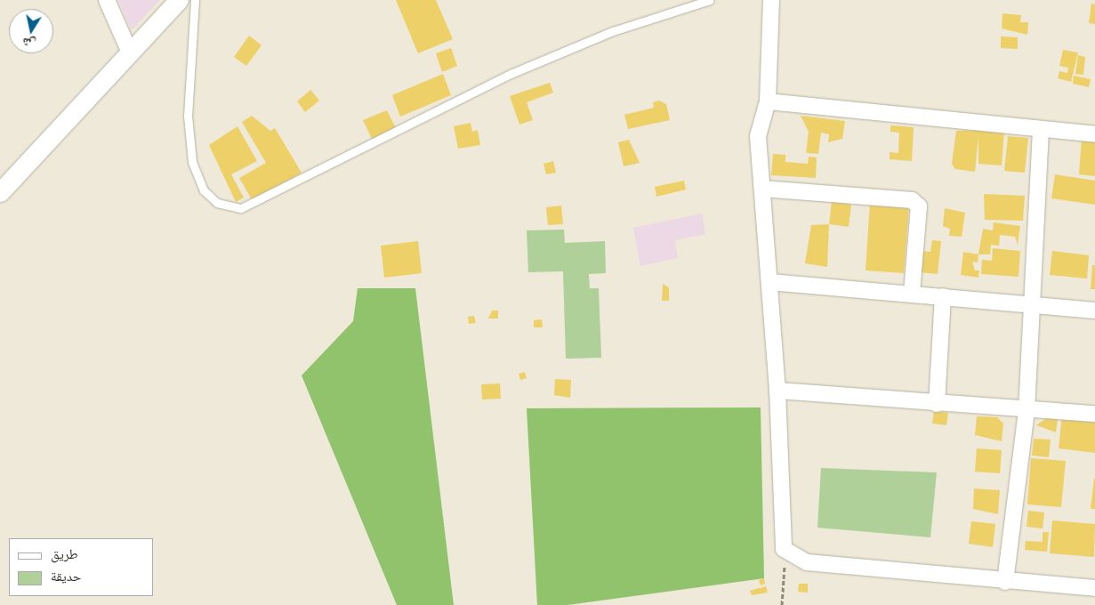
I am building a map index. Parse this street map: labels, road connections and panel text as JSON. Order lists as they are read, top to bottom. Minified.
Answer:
{"legend":["طريق","حديقة"],"north":"bottom"}
